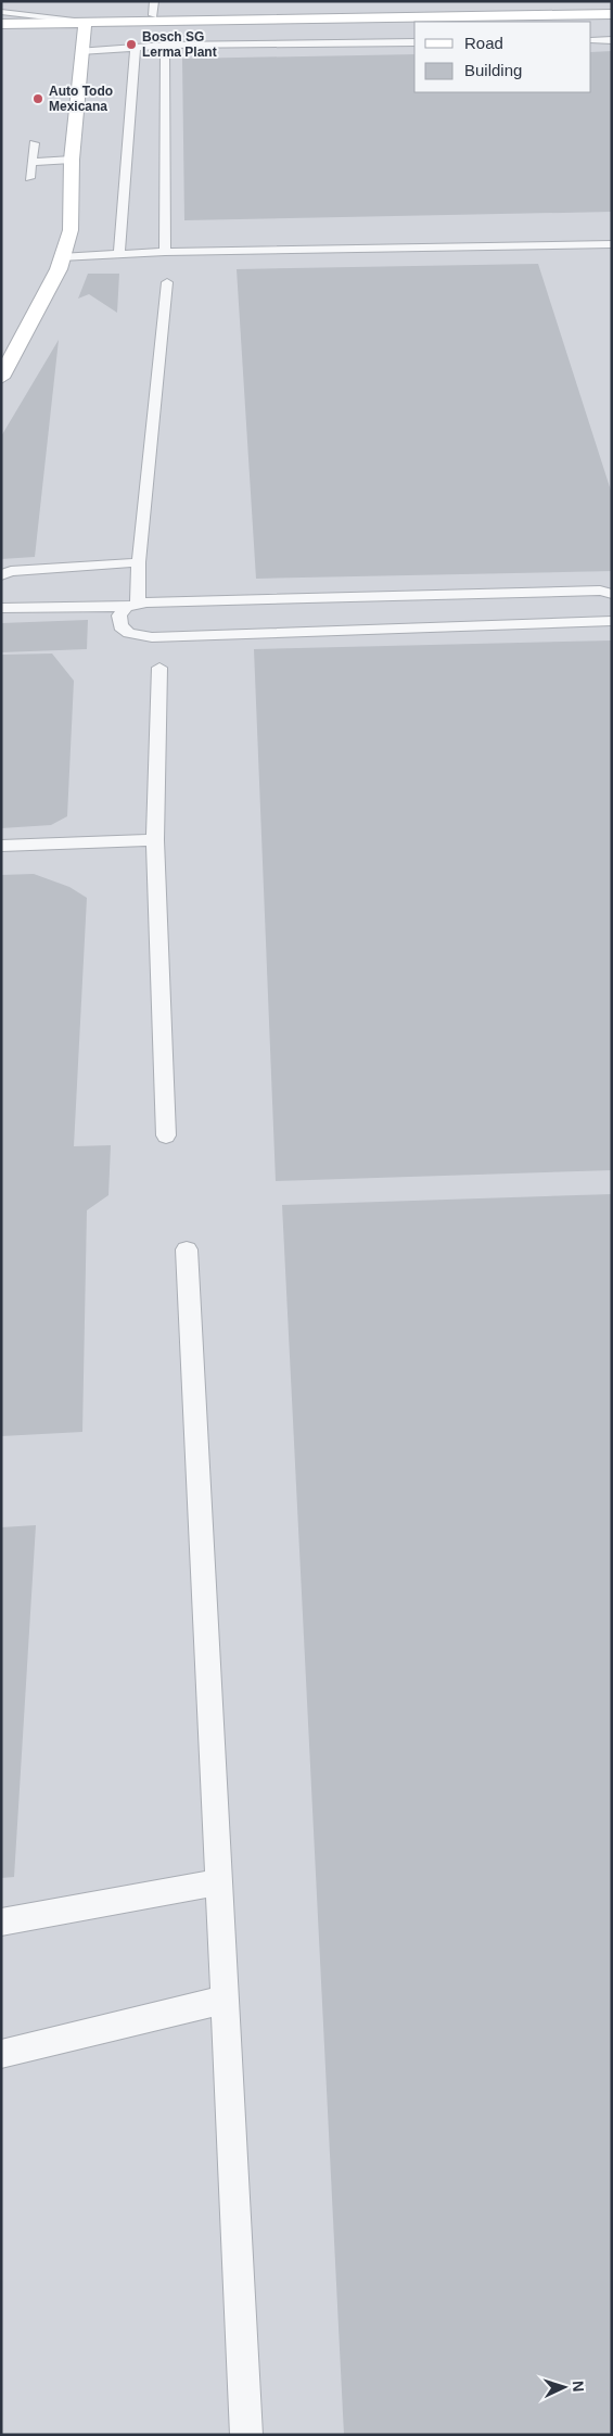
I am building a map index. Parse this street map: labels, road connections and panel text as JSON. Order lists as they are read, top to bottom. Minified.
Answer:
{"places":["Bosch SG Lerma Plant","Auto Todo Mexicana"],"legend":["Road","Building"],"north":"right"}
